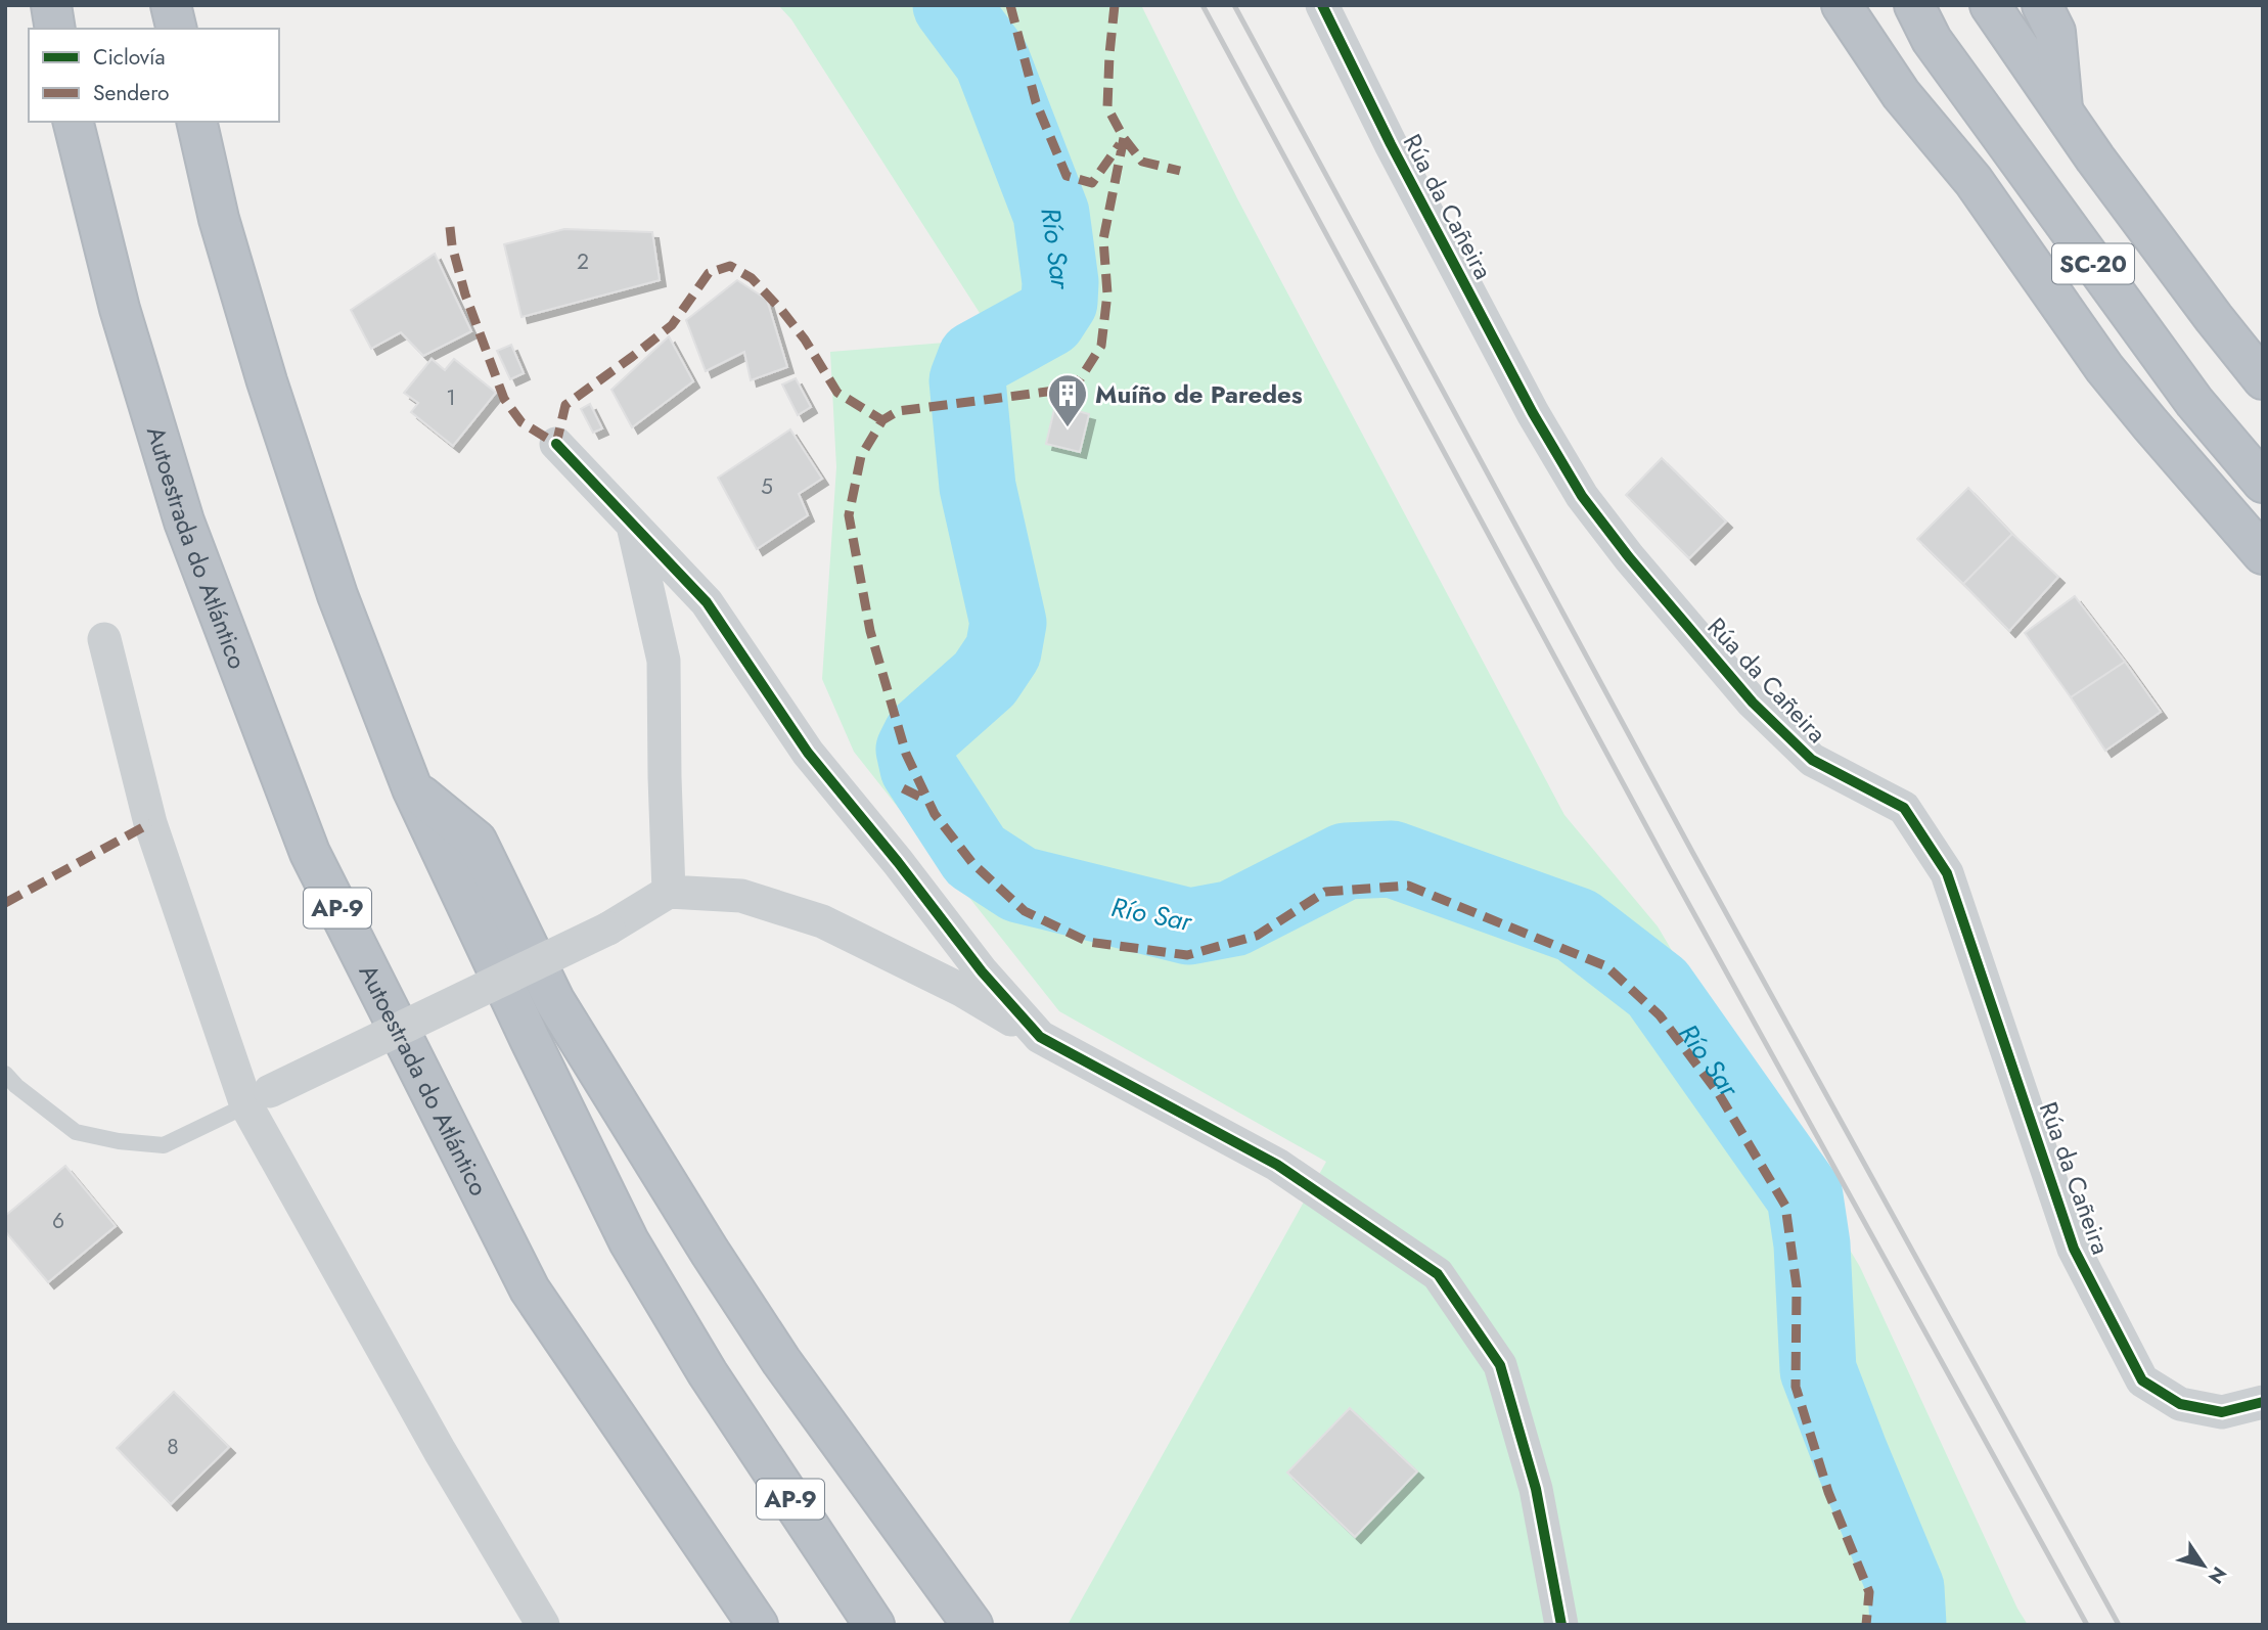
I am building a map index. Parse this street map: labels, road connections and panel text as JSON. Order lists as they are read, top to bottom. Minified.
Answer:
{"streets":{"highway":["SC-20","Autoestrada do Atlántico","AP-9"],"street":["Rúa da Cañeira"]},"water":["Río Sar"],"places":{"building":["Muíño de Paredes"]},"house_numbers":["2","1","5","6","8"],"legend":["Ciclovía","Sendero"],"north":"bottom right"}
